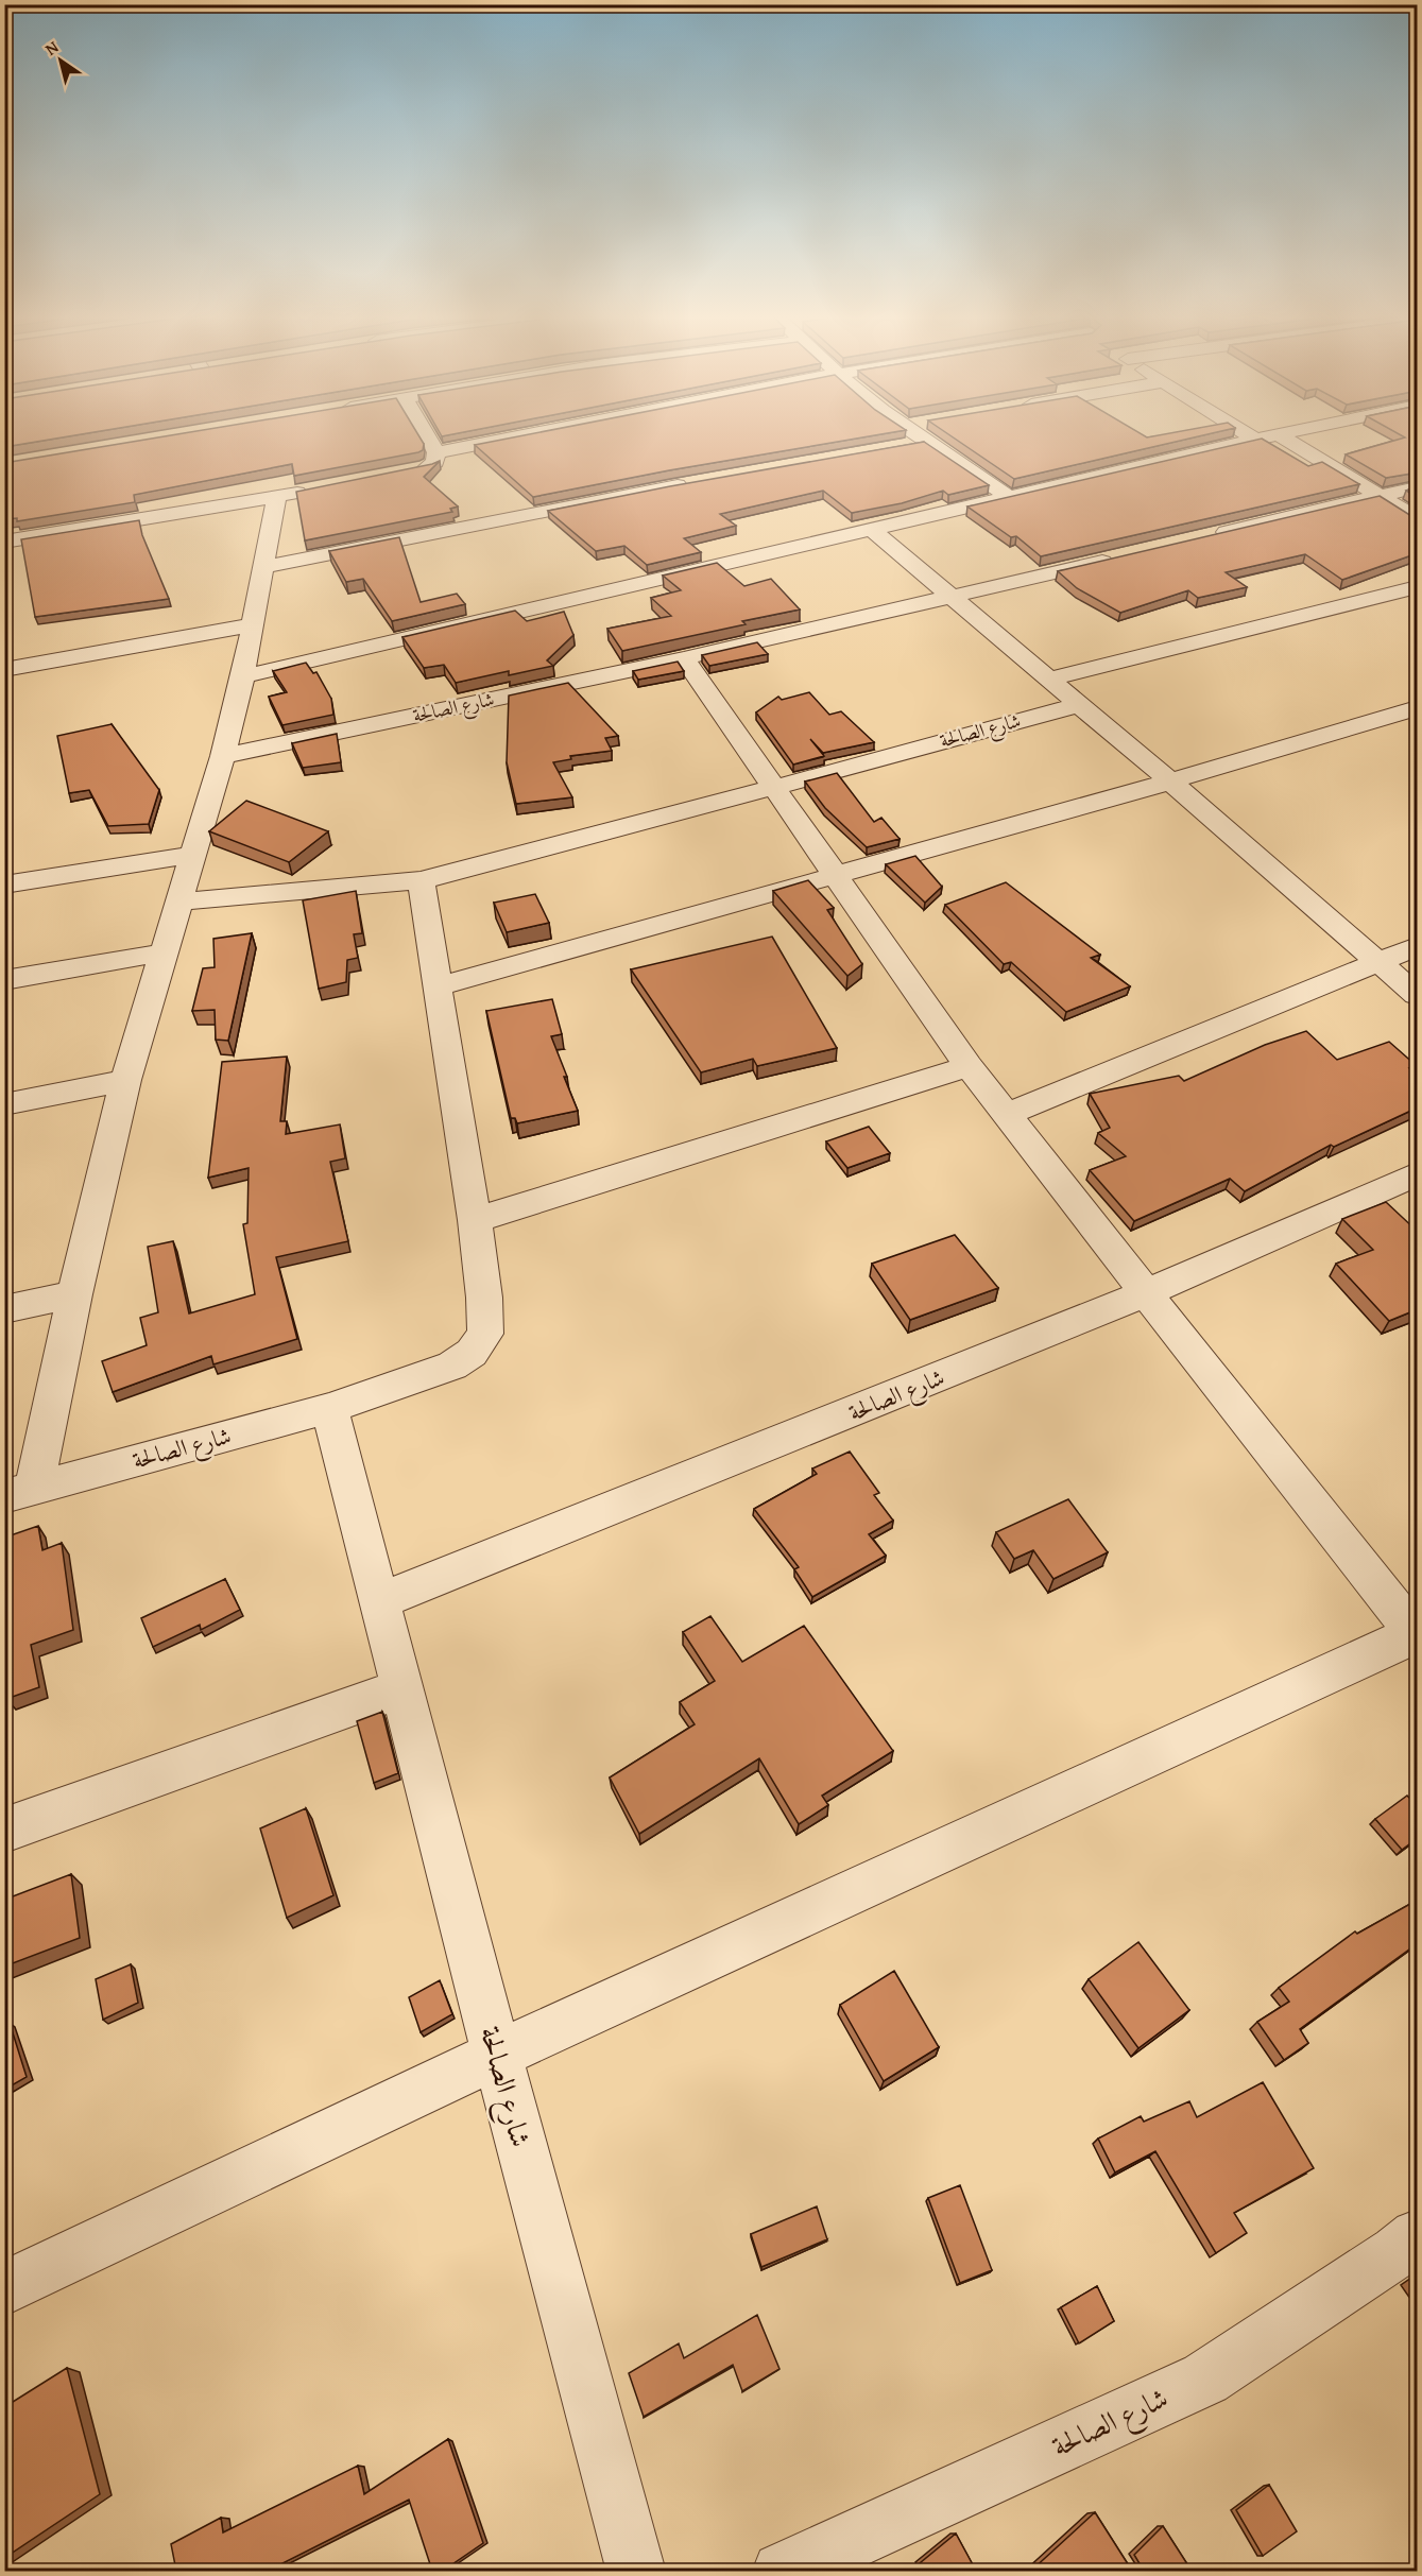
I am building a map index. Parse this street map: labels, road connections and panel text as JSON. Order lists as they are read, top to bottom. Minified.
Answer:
{"streets":{"street":["شارع الصالحة"]},"north":"top left"}
